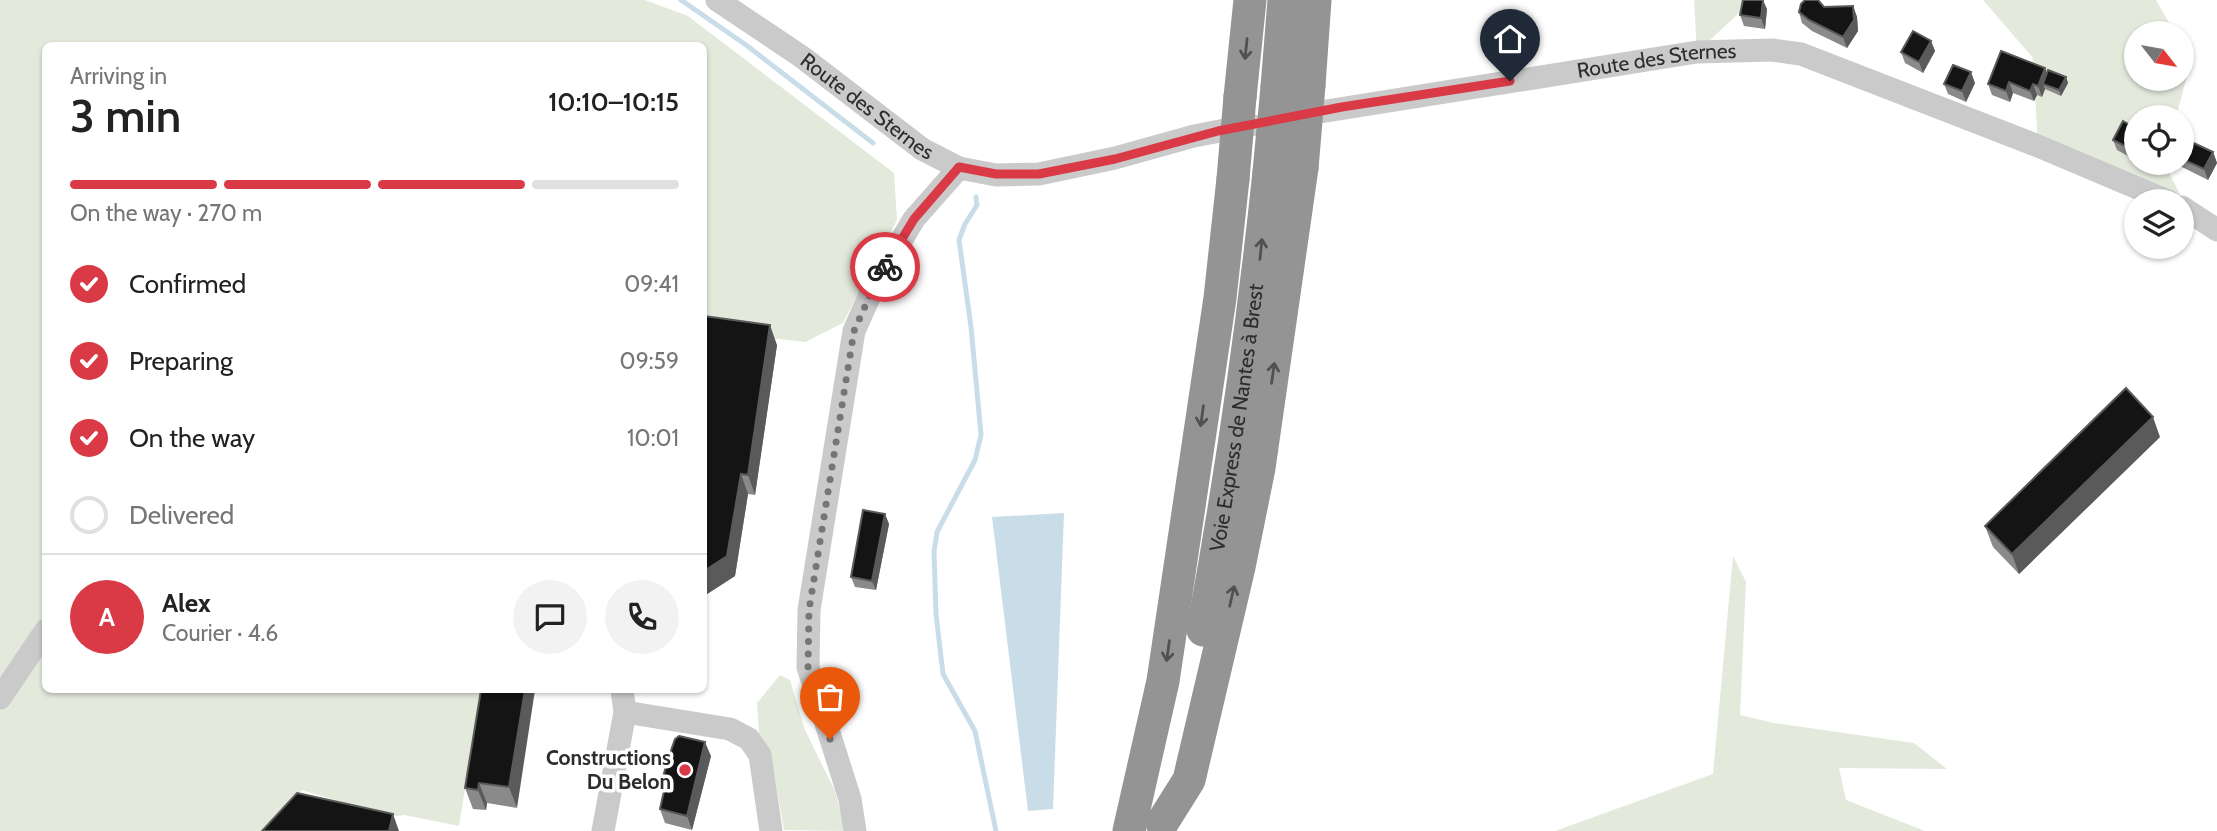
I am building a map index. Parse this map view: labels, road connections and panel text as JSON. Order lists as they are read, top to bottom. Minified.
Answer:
{"streets":{"highway":["Voie Express de Nantes à Brest"],"street":["Route des Sternes"]},"places":["Constructions Du Belon"],"north":"bottom right","page":{"heading":["3 min","Arriving in","10:10–10:15"],"panel":["Alex","Courier · 4.6"],"bar":"On the way · 270 m","list":[["Confirmed","09:41"],["Preparing","09:59"],["On the way","10:01"],"Delivered"],"round":"A"}}
